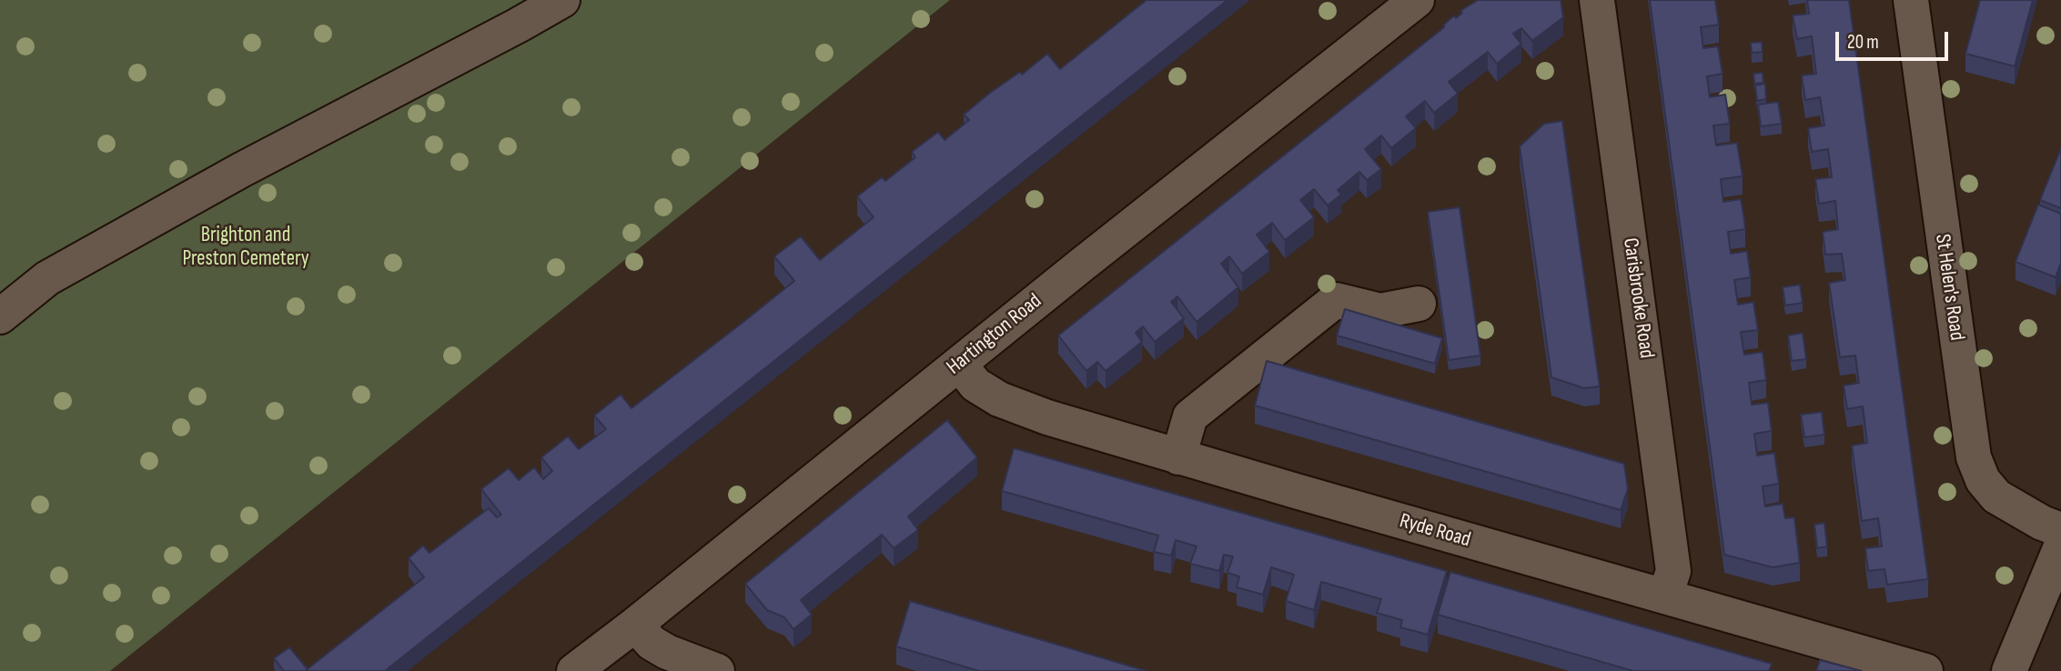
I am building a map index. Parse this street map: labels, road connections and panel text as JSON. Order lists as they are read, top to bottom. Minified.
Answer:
{"streets":{"street":["St Helen's Road","Carisbrooke Road","Hartington Road","Ryde Road"]},"crossings":[["Carisbrooke Road","Ryde Road"],["Hartington Road","Ryde Road"]],"parks":["Brighton and Preston Cemetery"],"scale_bar":"20 m"}
